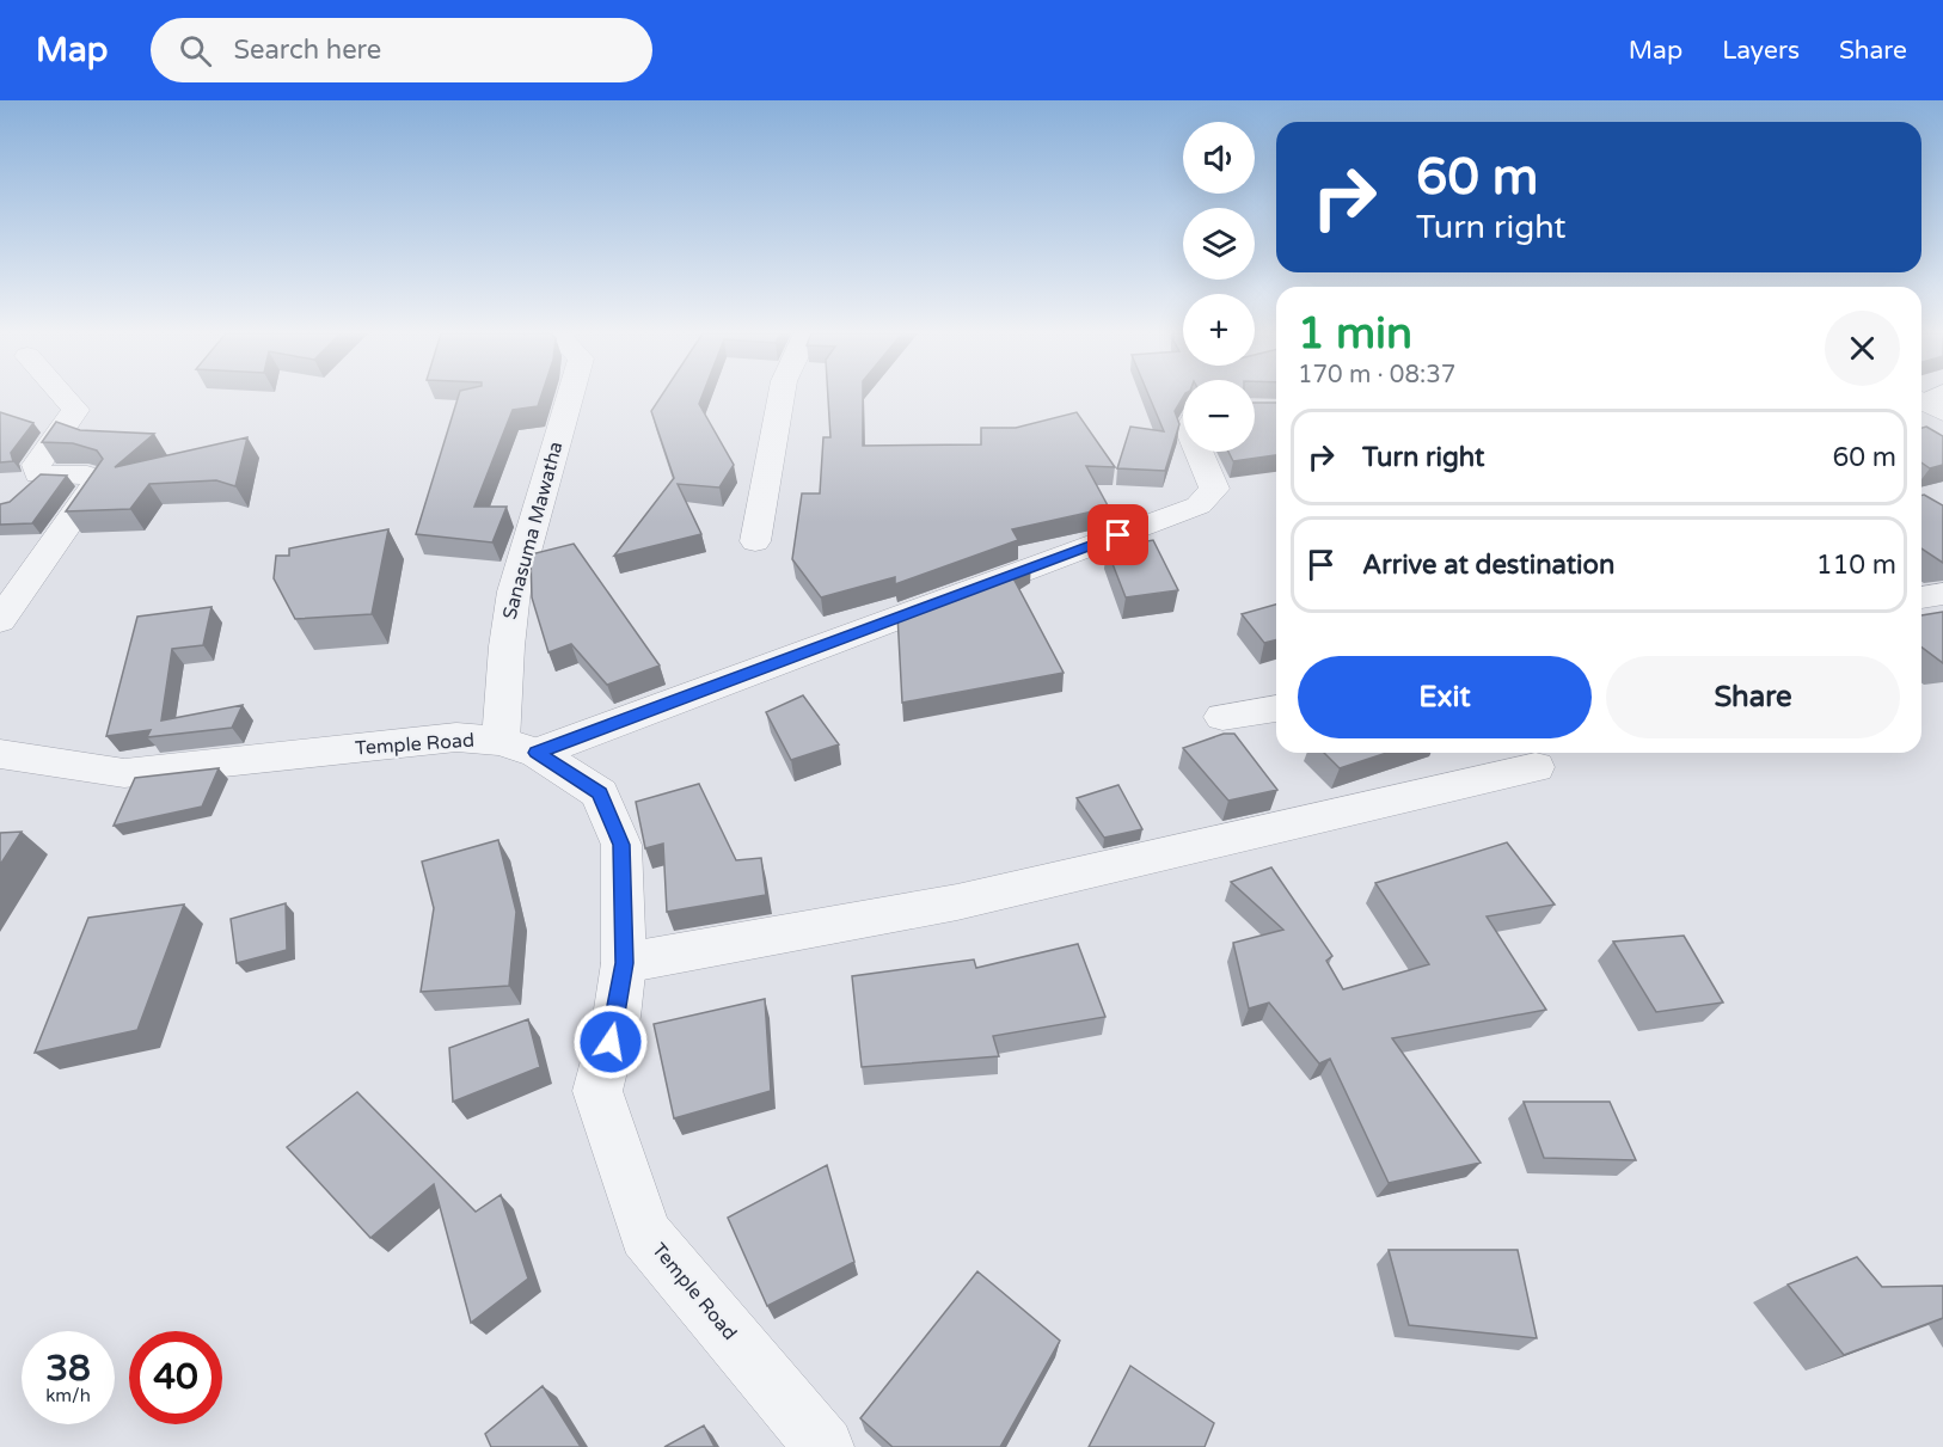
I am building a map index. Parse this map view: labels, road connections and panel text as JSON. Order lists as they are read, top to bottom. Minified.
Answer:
{"streets":{"street":["Sanasuma Mawatha","Temple Road"]},"crossings":[["Sanasuma Mawatha","Temple Road"]],"page":{"header":"Map","search":"Search here","nav":["Map","Layers","Share"],"map_buttons":["+","−"],"turn":["60 m","Turn right"],"heading":["1 min","170 m · 08:37"],"list":[{"name":"Turn right","value":"60 m"},{"name":"Arrive at destination","value":"110 m"}],"buttons":["Exit","Share"],"speed":"38 km/h","limit":"40"}}
